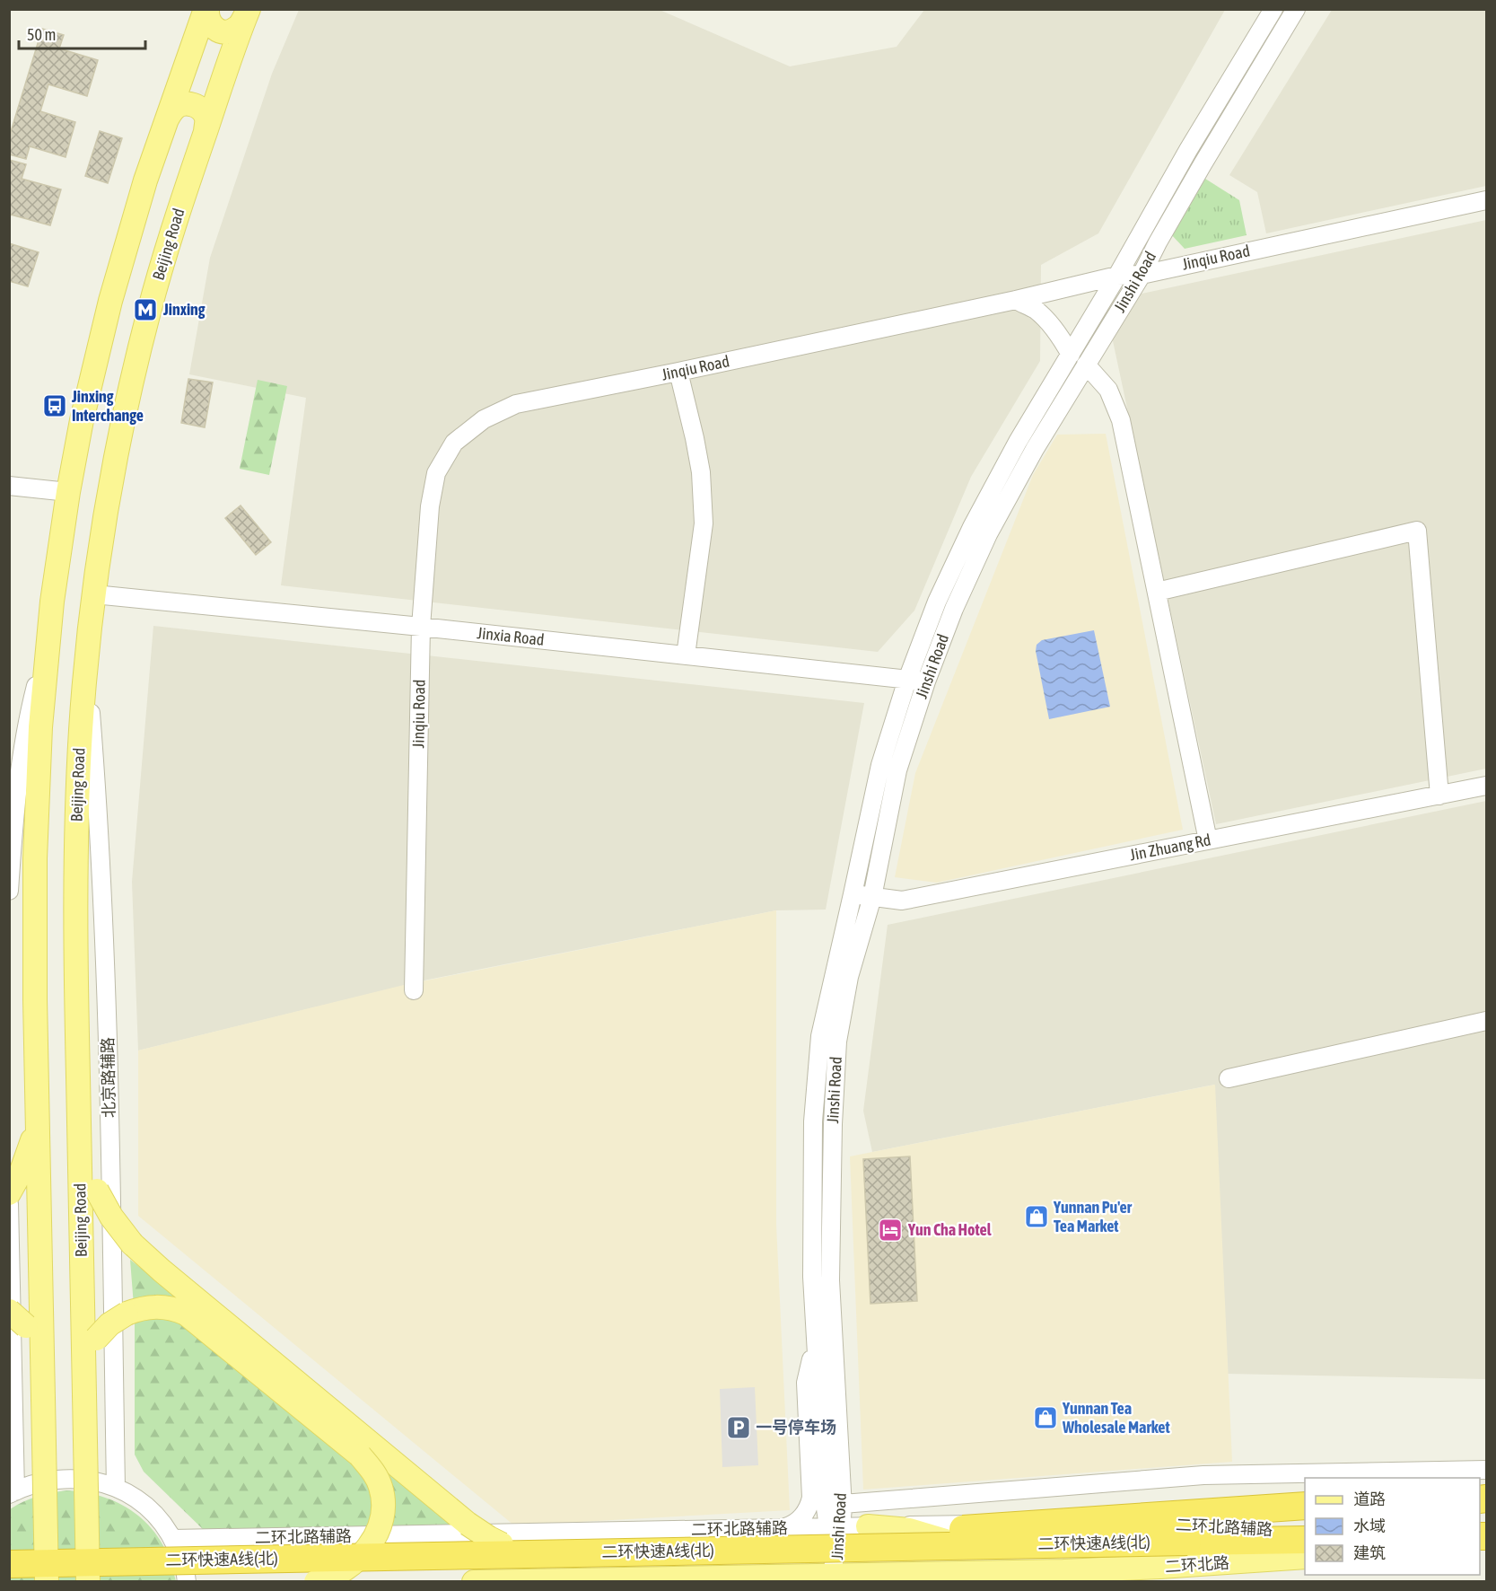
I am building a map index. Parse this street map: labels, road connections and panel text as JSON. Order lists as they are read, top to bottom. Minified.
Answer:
{"streets":{"highway":["二环快速A线(北)"],"main road":["Beijing Road","二环北路"],"street":["Jinqiu Road","Jinshi Road","Jinxia Road","Jin Zhuang Rd","北京路辅路","二环北路辅路"]},"crossings":[["Beijing Road","Jinxia Road"],["Beijing Road","北京路辅路"],["Jinqiu Road","Jinshi Road"],["Jinqiu Road","Jinxia Road"],["Jinshi Road","Jinxia Road"],["Jinshi Road","Jin Zhuang Rd"],["Jinshi Road","二环北路辅路"],["Jinshi Road","二环北路"]],"places":{"metro station":["Jinxing"],"bus stop":["Jinxing Interchange"],"shop":["Yunnan Pu'er Tea Market","Yunnan Tea Wholesale Market"],"hotel":["Yun Cha Hotel"],"parking":["一号停车场"]},"legend":["道路","水域","建筑"],"scale_bar":"50 m"}
